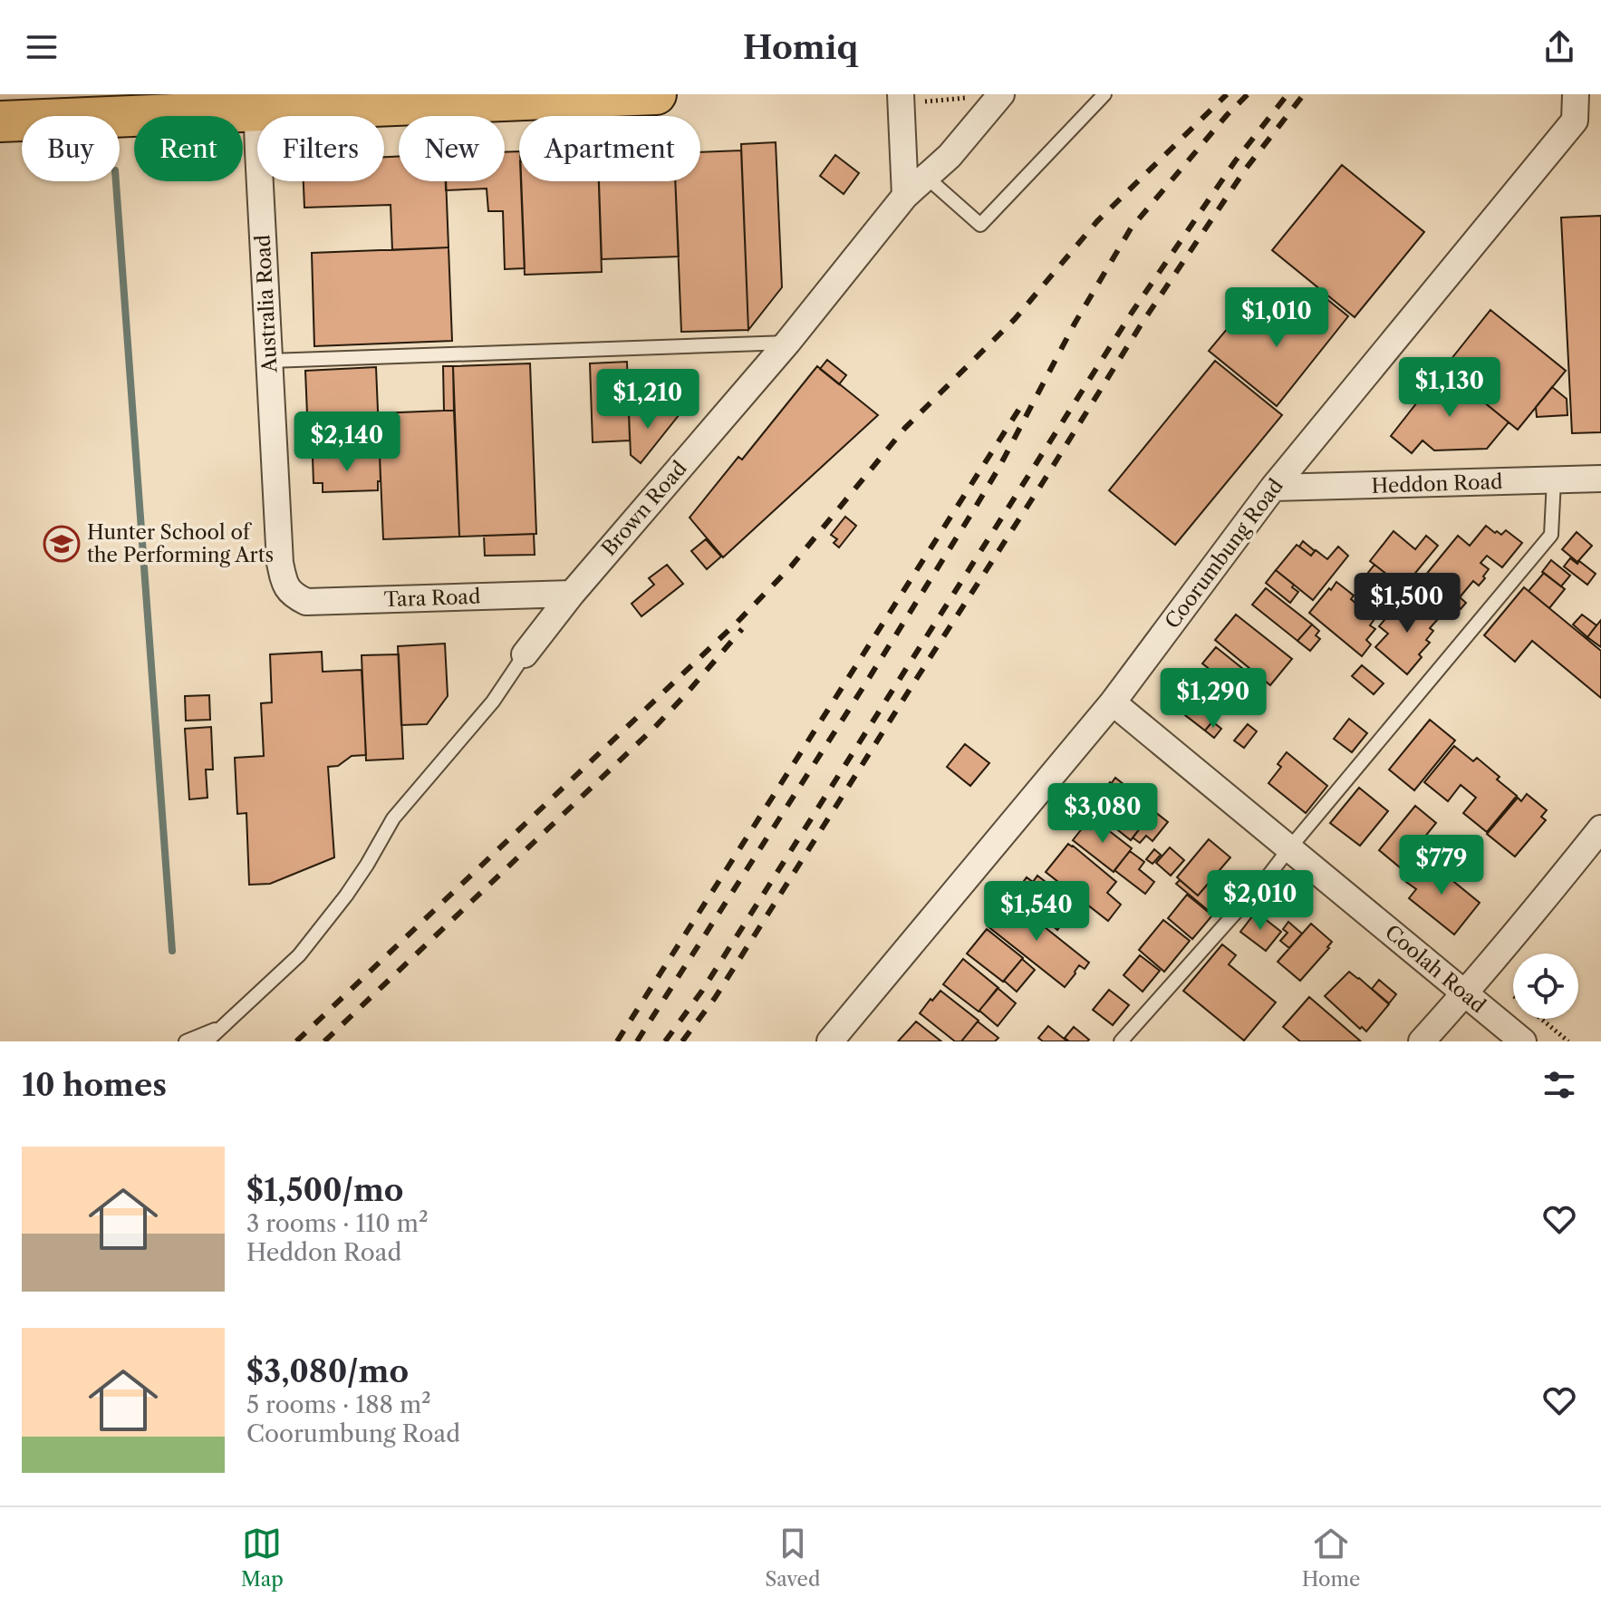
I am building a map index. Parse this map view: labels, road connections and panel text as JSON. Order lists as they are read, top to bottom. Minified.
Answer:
{"streets":{"street":["Australia Road","Heddon Road","Brown Road","Coorumbung Road","Tara Road","Coolah Road"]},"crossings":[["Australia Road","Tara Road"],["Heddon Road","Coorumbung Road"],["Brown Road","Tara Road"],["Coorumbung Road","Coolah Road"]],"places":{"school or university":["Hunter School of the Performing Arts"]},"page":{"header":"Homiq","chip":["Buy","Rent","Filters","New","Apartment"],"price":["$1,010","$1,130","$1,210","$2,140","$1,500","$1,290","$3,080","$779","$2,010","$1,540"],"heading":"10 homes","list":[{"name":"$1,500/mo","note":"3 rooms · 110 m² · Heddon Road"},{"name":"$3,080/mo","note":"5 rooms · 188 m² · Coorumbung Road"}],"tabs":["Map","Saved","Home"]}}
